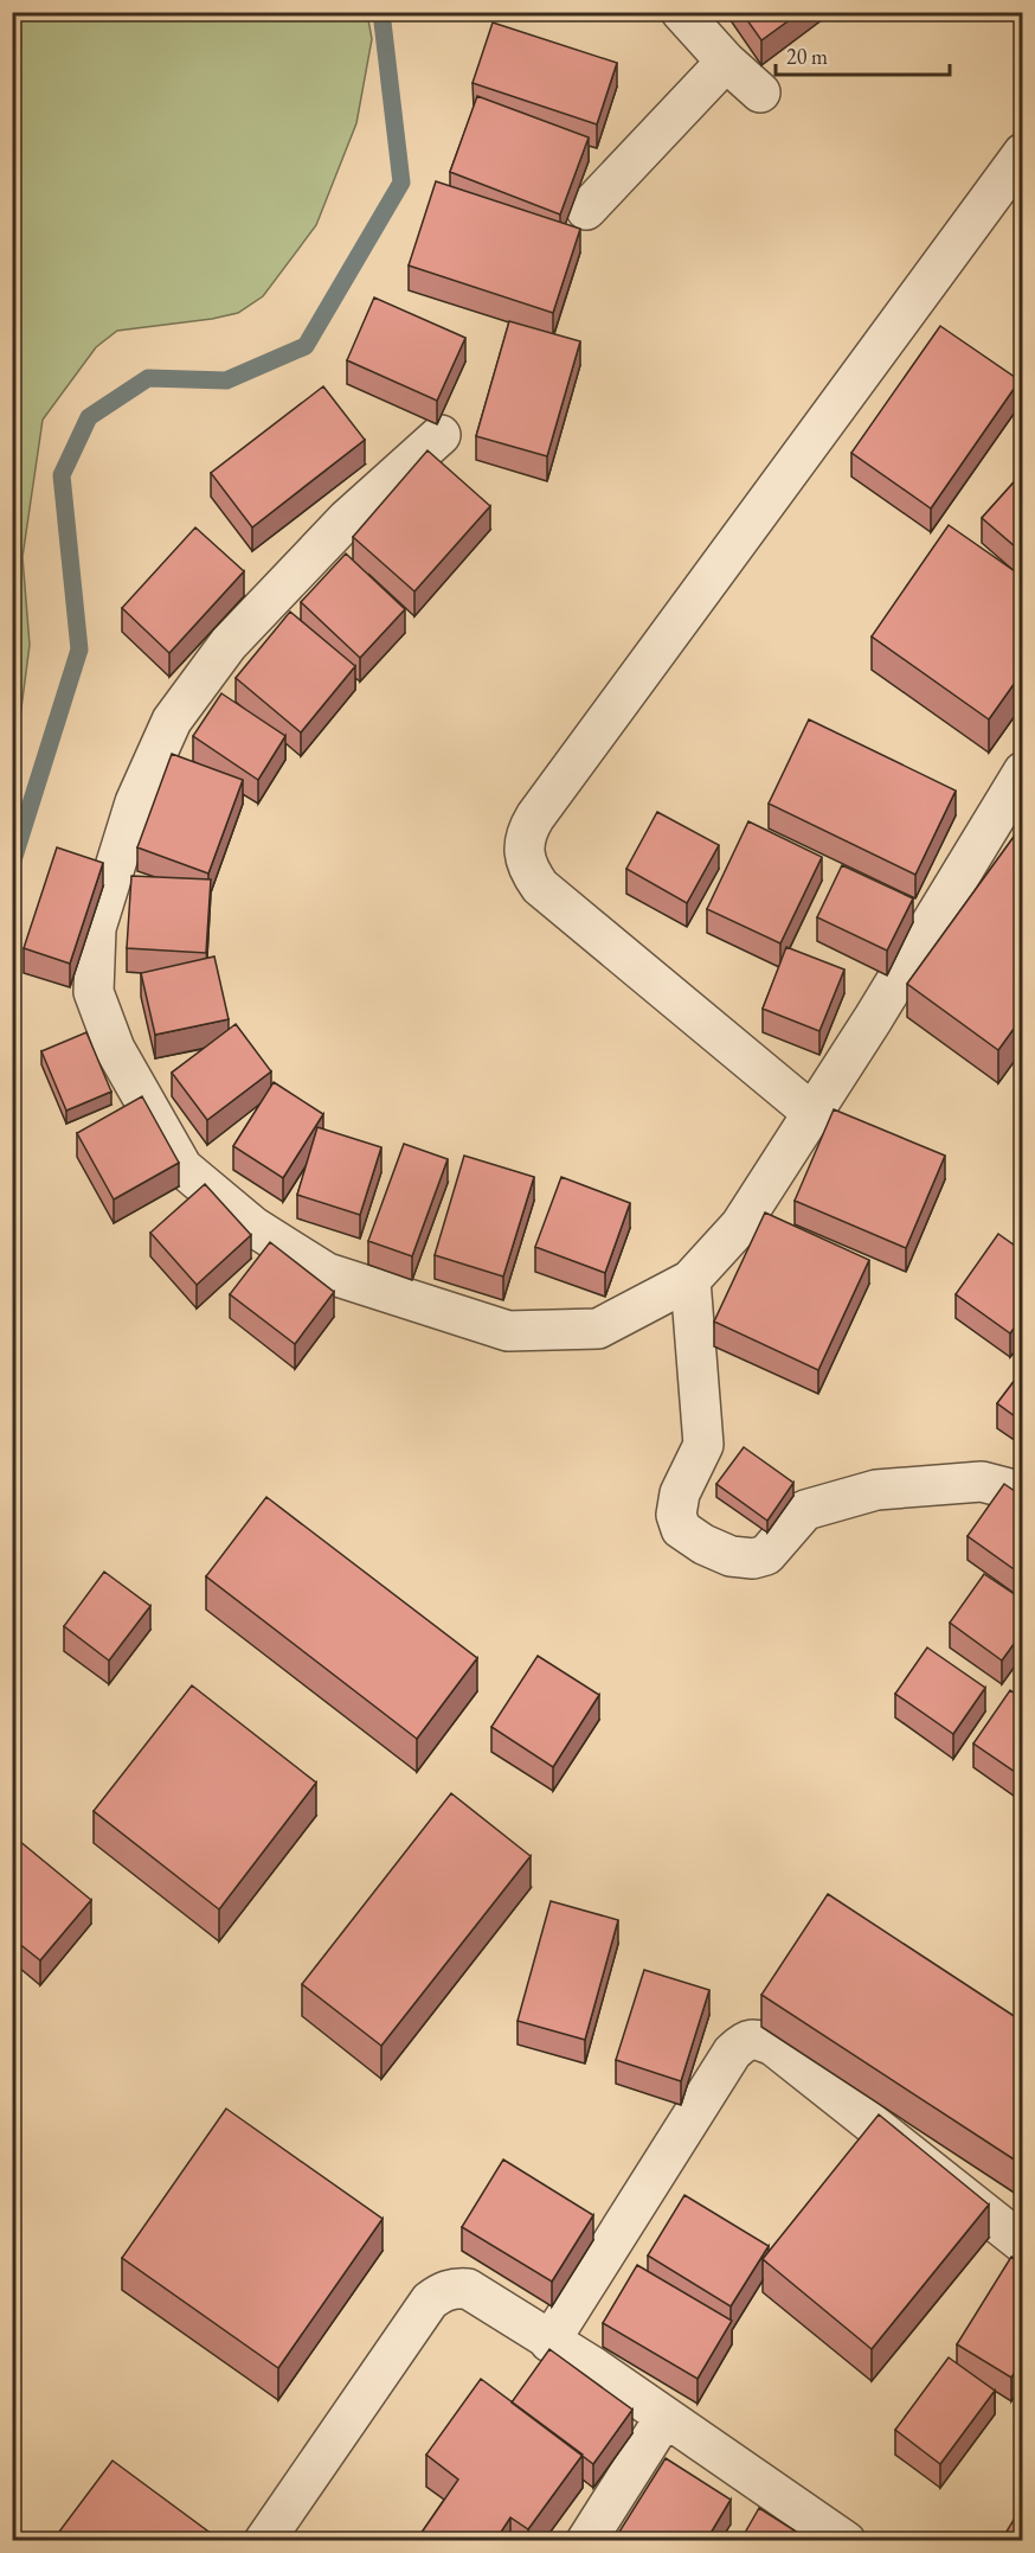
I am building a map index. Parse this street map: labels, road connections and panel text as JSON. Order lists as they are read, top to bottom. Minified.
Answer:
{"scale_bar":"20 m"}
